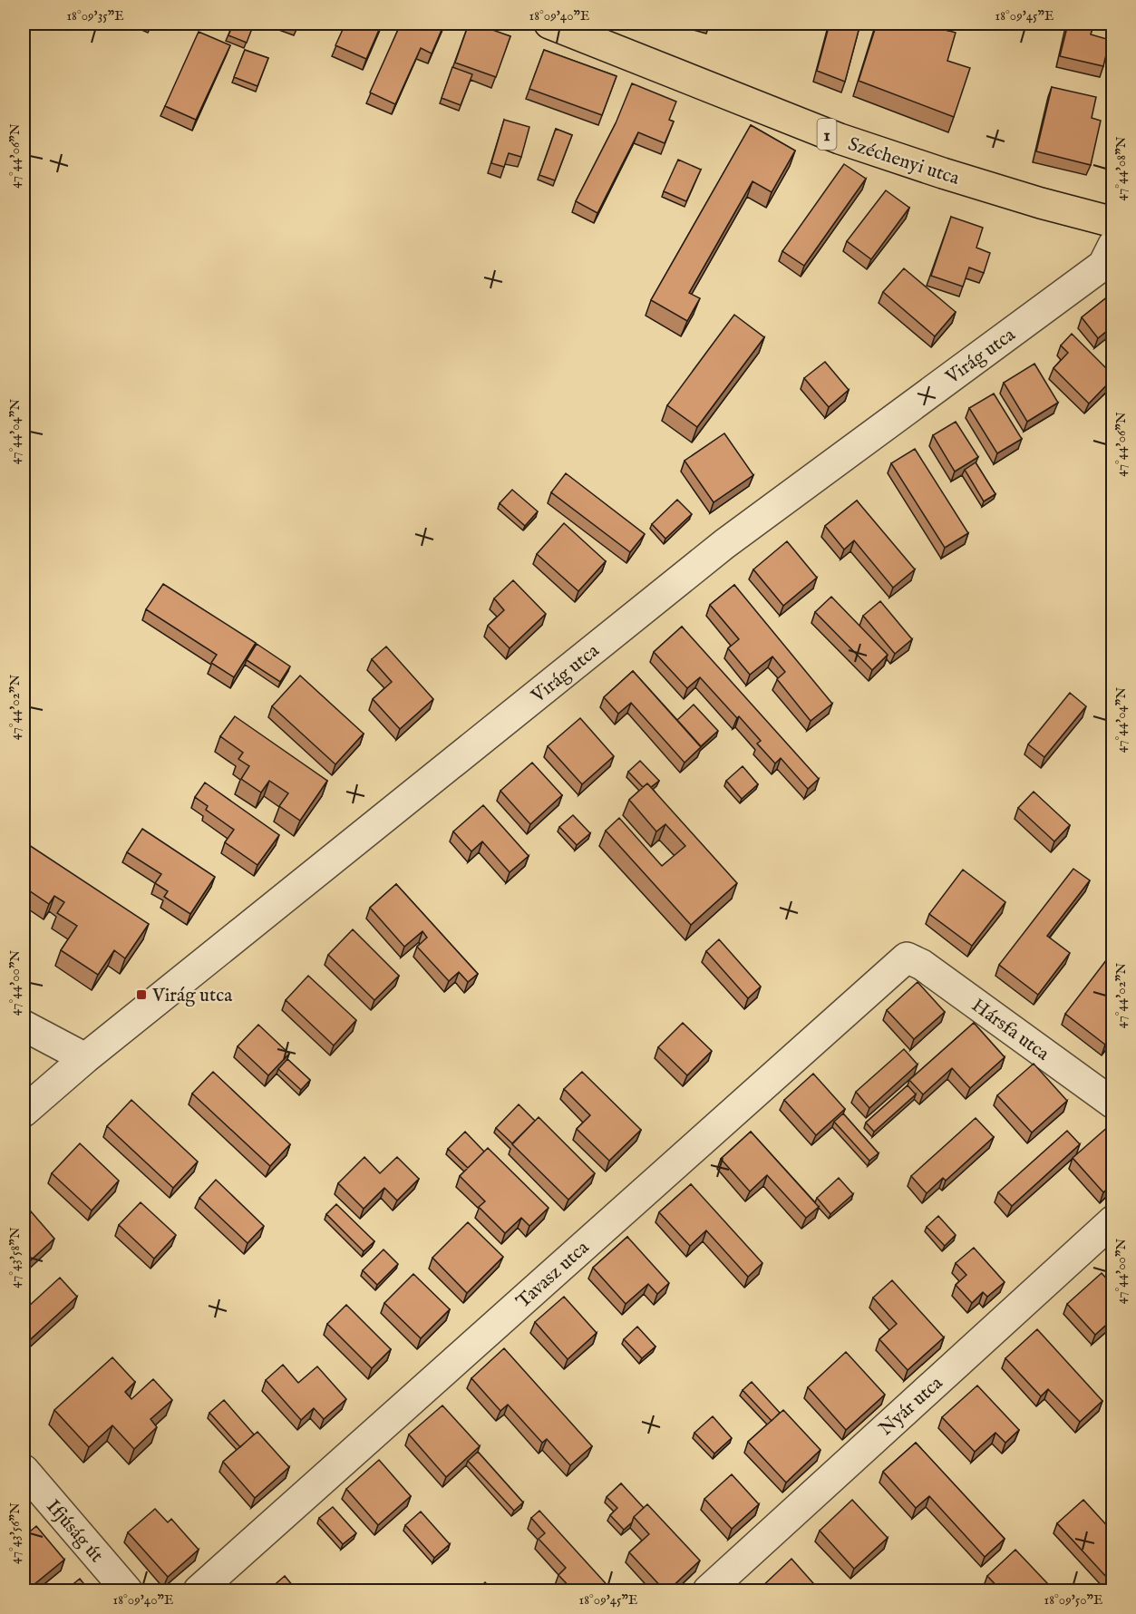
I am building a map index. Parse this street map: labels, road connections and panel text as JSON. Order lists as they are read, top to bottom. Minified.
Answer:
{"streets":{"main road":["1","Széchenyi utca"],"street":["Virág utca","Hársfa utca","Tavasz utca","Nyár utca","Ifjúság út"]},"crossings":[["Hársfa utca","Tavasz utca"]],"places":{"transit":["Virág utca"]},"coordinates":["18°09'35\"E","18°09'40\"E","18°09'45\"E","47°44'06\"N","47°44'08\"N","47°44'04\"N","47°44'02\"N","47°44'00\"N","47°43'58\"N","47°43'56\"N","18°09'50\"E"]}
